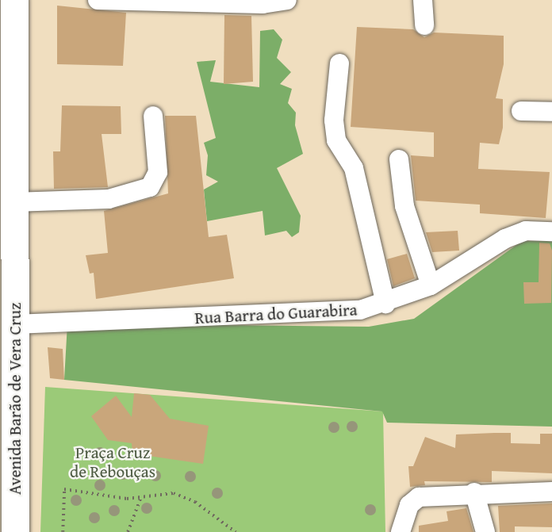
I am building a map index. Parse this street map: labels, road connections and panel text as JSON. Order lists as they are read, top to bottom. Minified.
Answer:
{"streets":{"highway":["Avenida Barão de Vera Cruz"],"street":["Rua Barra do Guarabira"]},"crossings":[["Rua Barra do Guarabira","Avenida Barão de Vera Cruz"]],"parks":["Praça Cruz de Rebouças"]}
